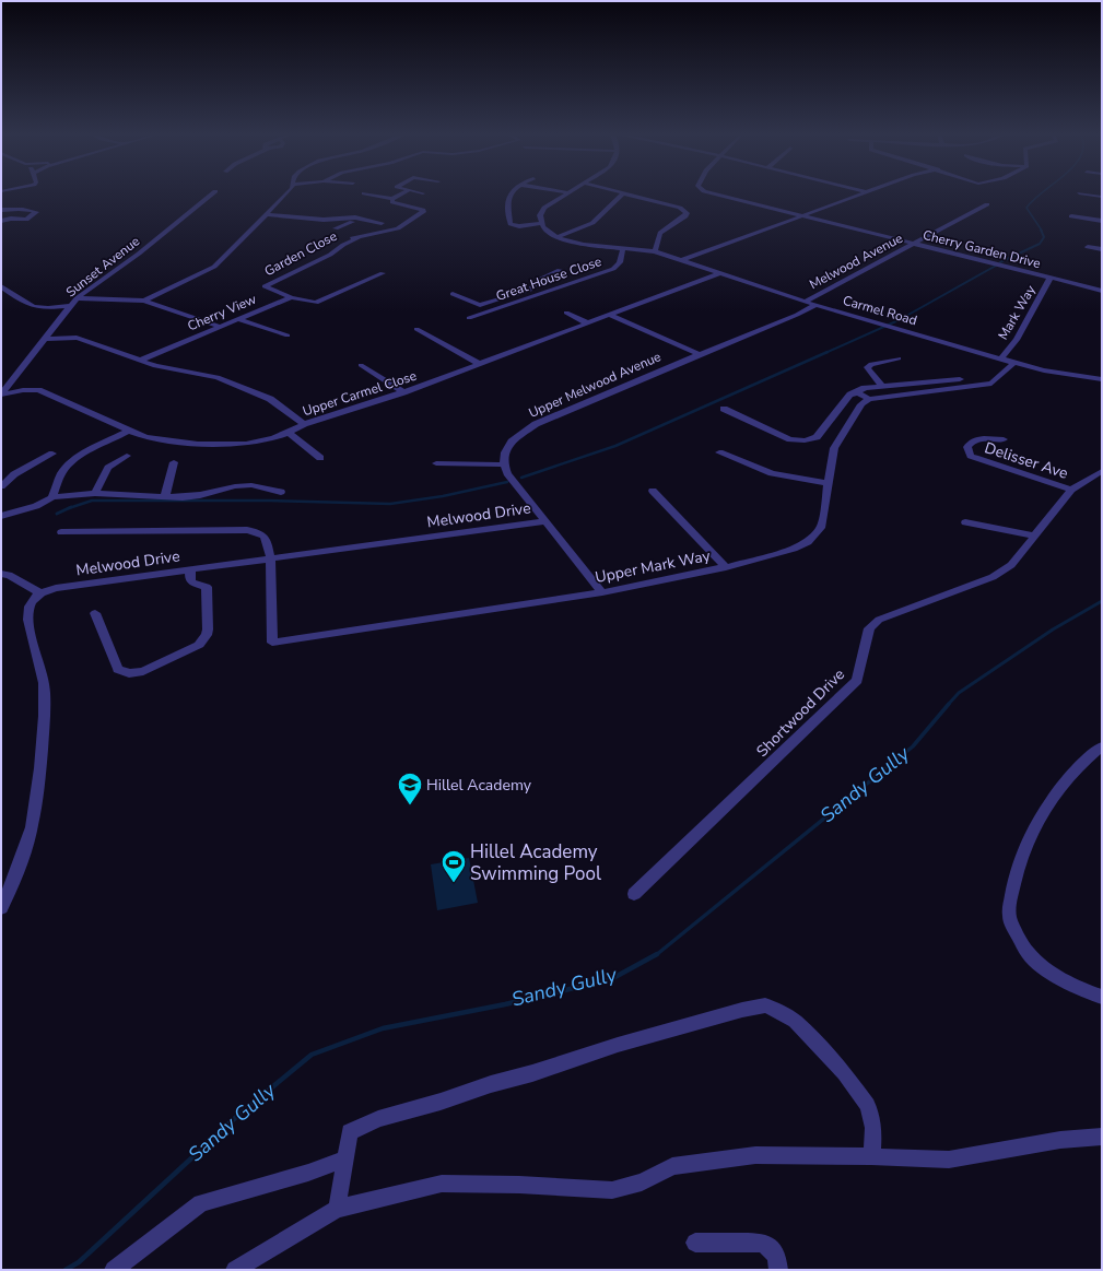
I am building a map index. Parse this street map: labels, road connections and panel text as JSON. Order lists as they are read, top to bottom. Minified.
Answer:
{"streets":{"street":["Cherry Garden Drive","Garden Close","Melwood Avenue","Sunset Avenue","Great House Close","Carmel Road","Cherry View","Mark Way","Upper Melwood Avenue","Upper Carmel Close","Delisser Ave","Melwood Drive","Upper Mark Way","Shortwood Drive"]},"crossings":[["Cherry Garden Drive","Melwood Avenue"],["Cherry Garden Drive","Mark Way"],["Garden Close","Cherry View"],["Melwood Avenue","Carmel Road"],["Sunset Avenue","Upper Carmel Close"],["Great House Close","Carmel Road"],["Carmel Road","Mark Way"],["Carmel Road","Upper Melwood Avenue"],["Carmel Road","Upper Carmel Close"],["Delisser Ave","Shortwood Drive"],["Melwood Drive","Upper Mark Way"]],"water":["Sandy Gully"],"places":{"school or university":["Hillel Academy"],"sports":["Hillel Academy Swimming Pool"]}}
